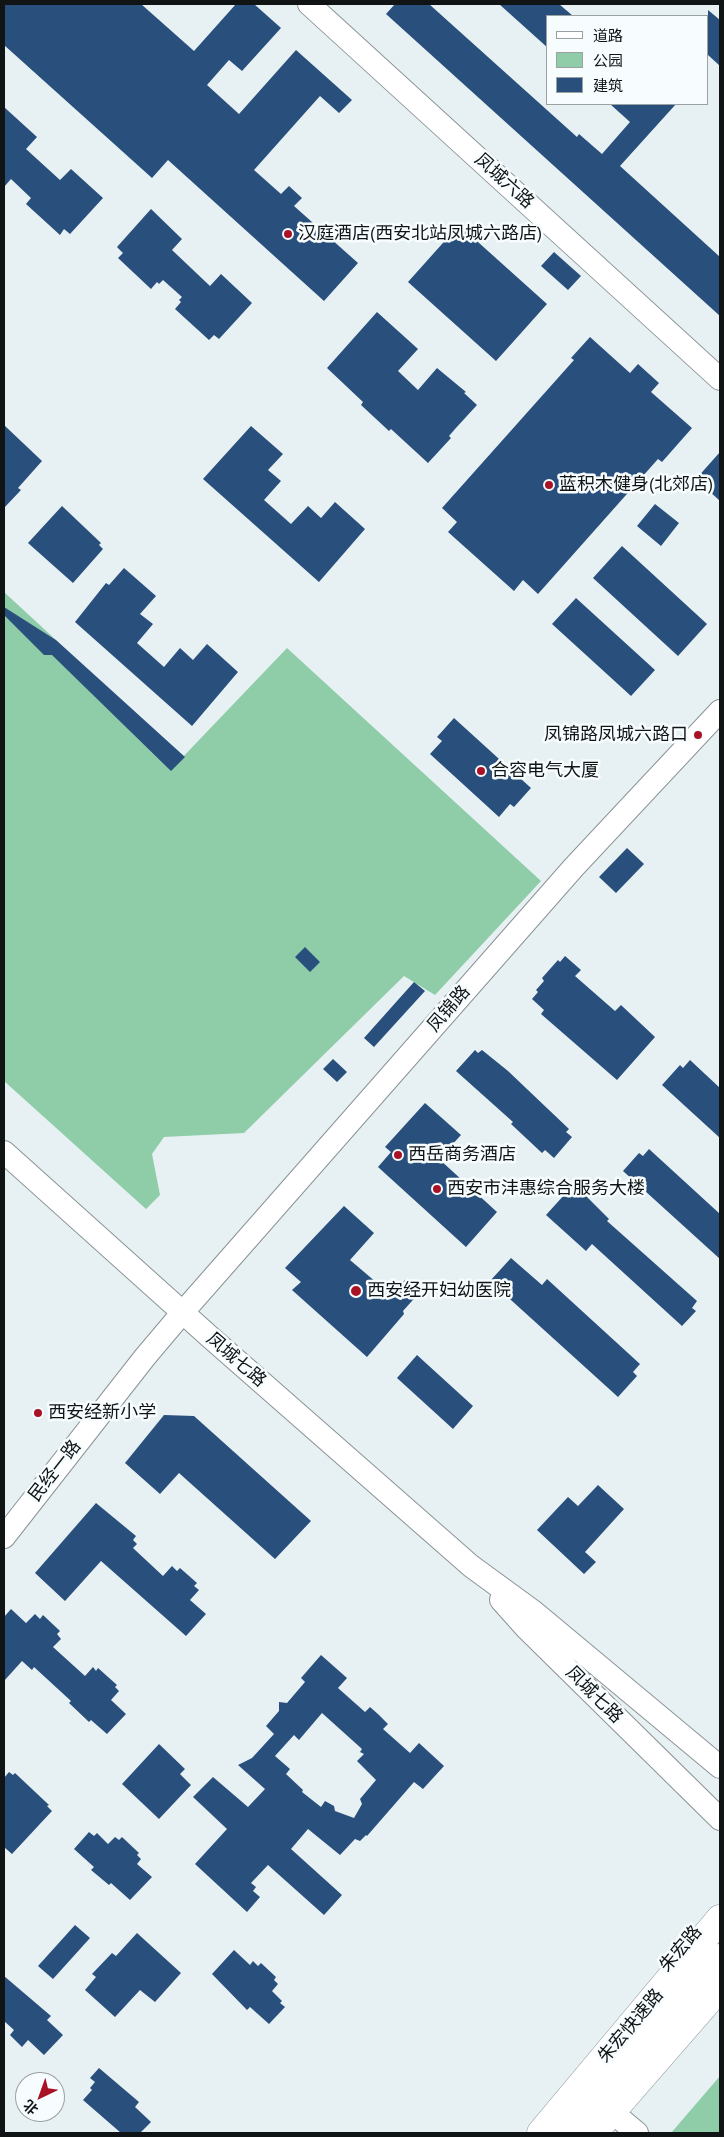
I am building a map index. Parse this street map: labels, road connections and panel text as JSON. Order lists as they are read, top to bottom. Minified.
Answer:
{"streets":{"main road":["朱宏路","朱宏快速路"],"street":["凤城六路","凤锦路","凤城七路","民经一路"]},"crossings":[["凤锦路","凤城七路"],["凤锦路","民经一路"],["凤城七路","民经一路"]],"places":["汉庭酒店(西安北站凤城六路店)","蓝积木健身(北郊店)","凤锦路凤城六路口","合容电气大厦","西岳商务酒店","西安市沣惠综合服务大楼","西安经开妇幼医院","西安经新小学"],"legend":["道路","公园","建筑"],"north":"bottom left"}
